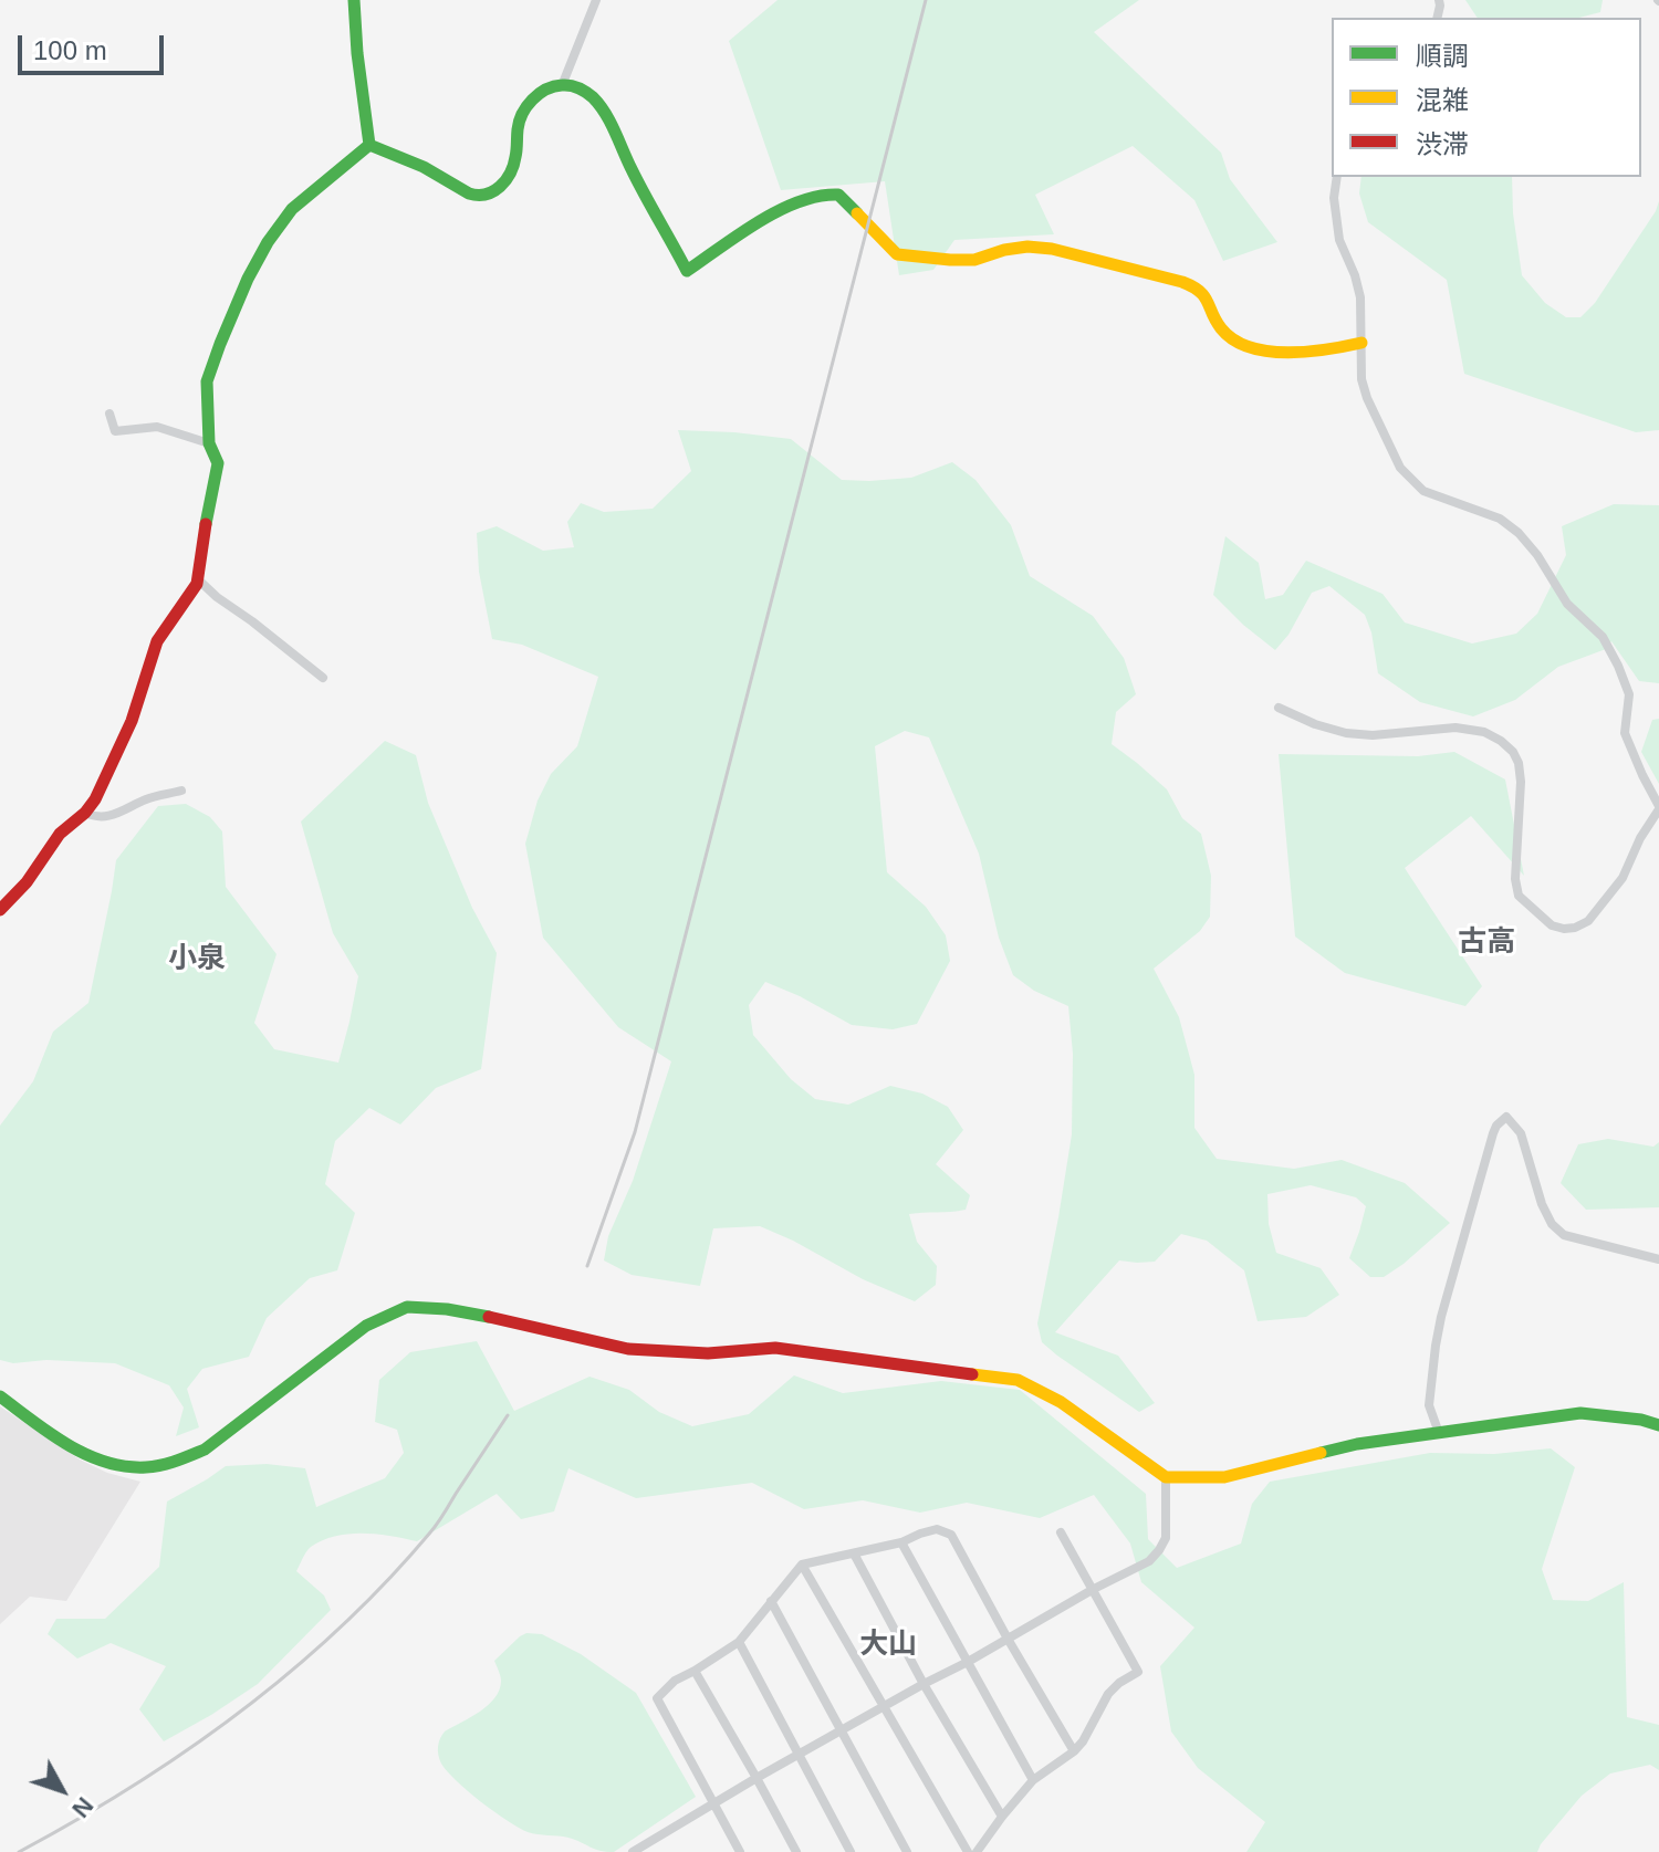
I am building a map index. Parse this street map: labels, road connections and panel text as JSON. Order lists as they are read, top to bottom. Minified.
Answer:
{"districts":["古高","小泉","大山"],"legend":["順調","混雑","渋滞"],"scale_bar":"100 m","north":"bottom right"}
